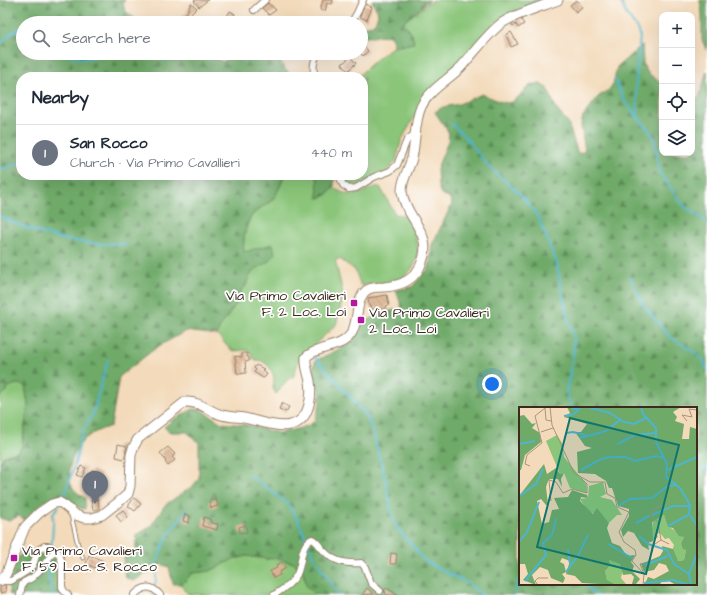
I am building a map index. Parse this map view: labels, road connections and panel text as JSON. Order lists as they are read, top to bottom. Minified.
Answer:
{"places":{"transit":["Via Primo Cavalieri F. 2 Loc. Loi","Via Primo Cavalieri 2 Loc. Loi","Via Primo Cavalieri F. 59 Loc. S. Rocco"]},"page":{"map_buttons":["+","−"],"search":"Search here","heading":"Nearby","list":[{"mark":"1","name":"San Rocco","note":"Church · Via Primo Cavallieri","value":"440 m"}],"pins":"1"}}
